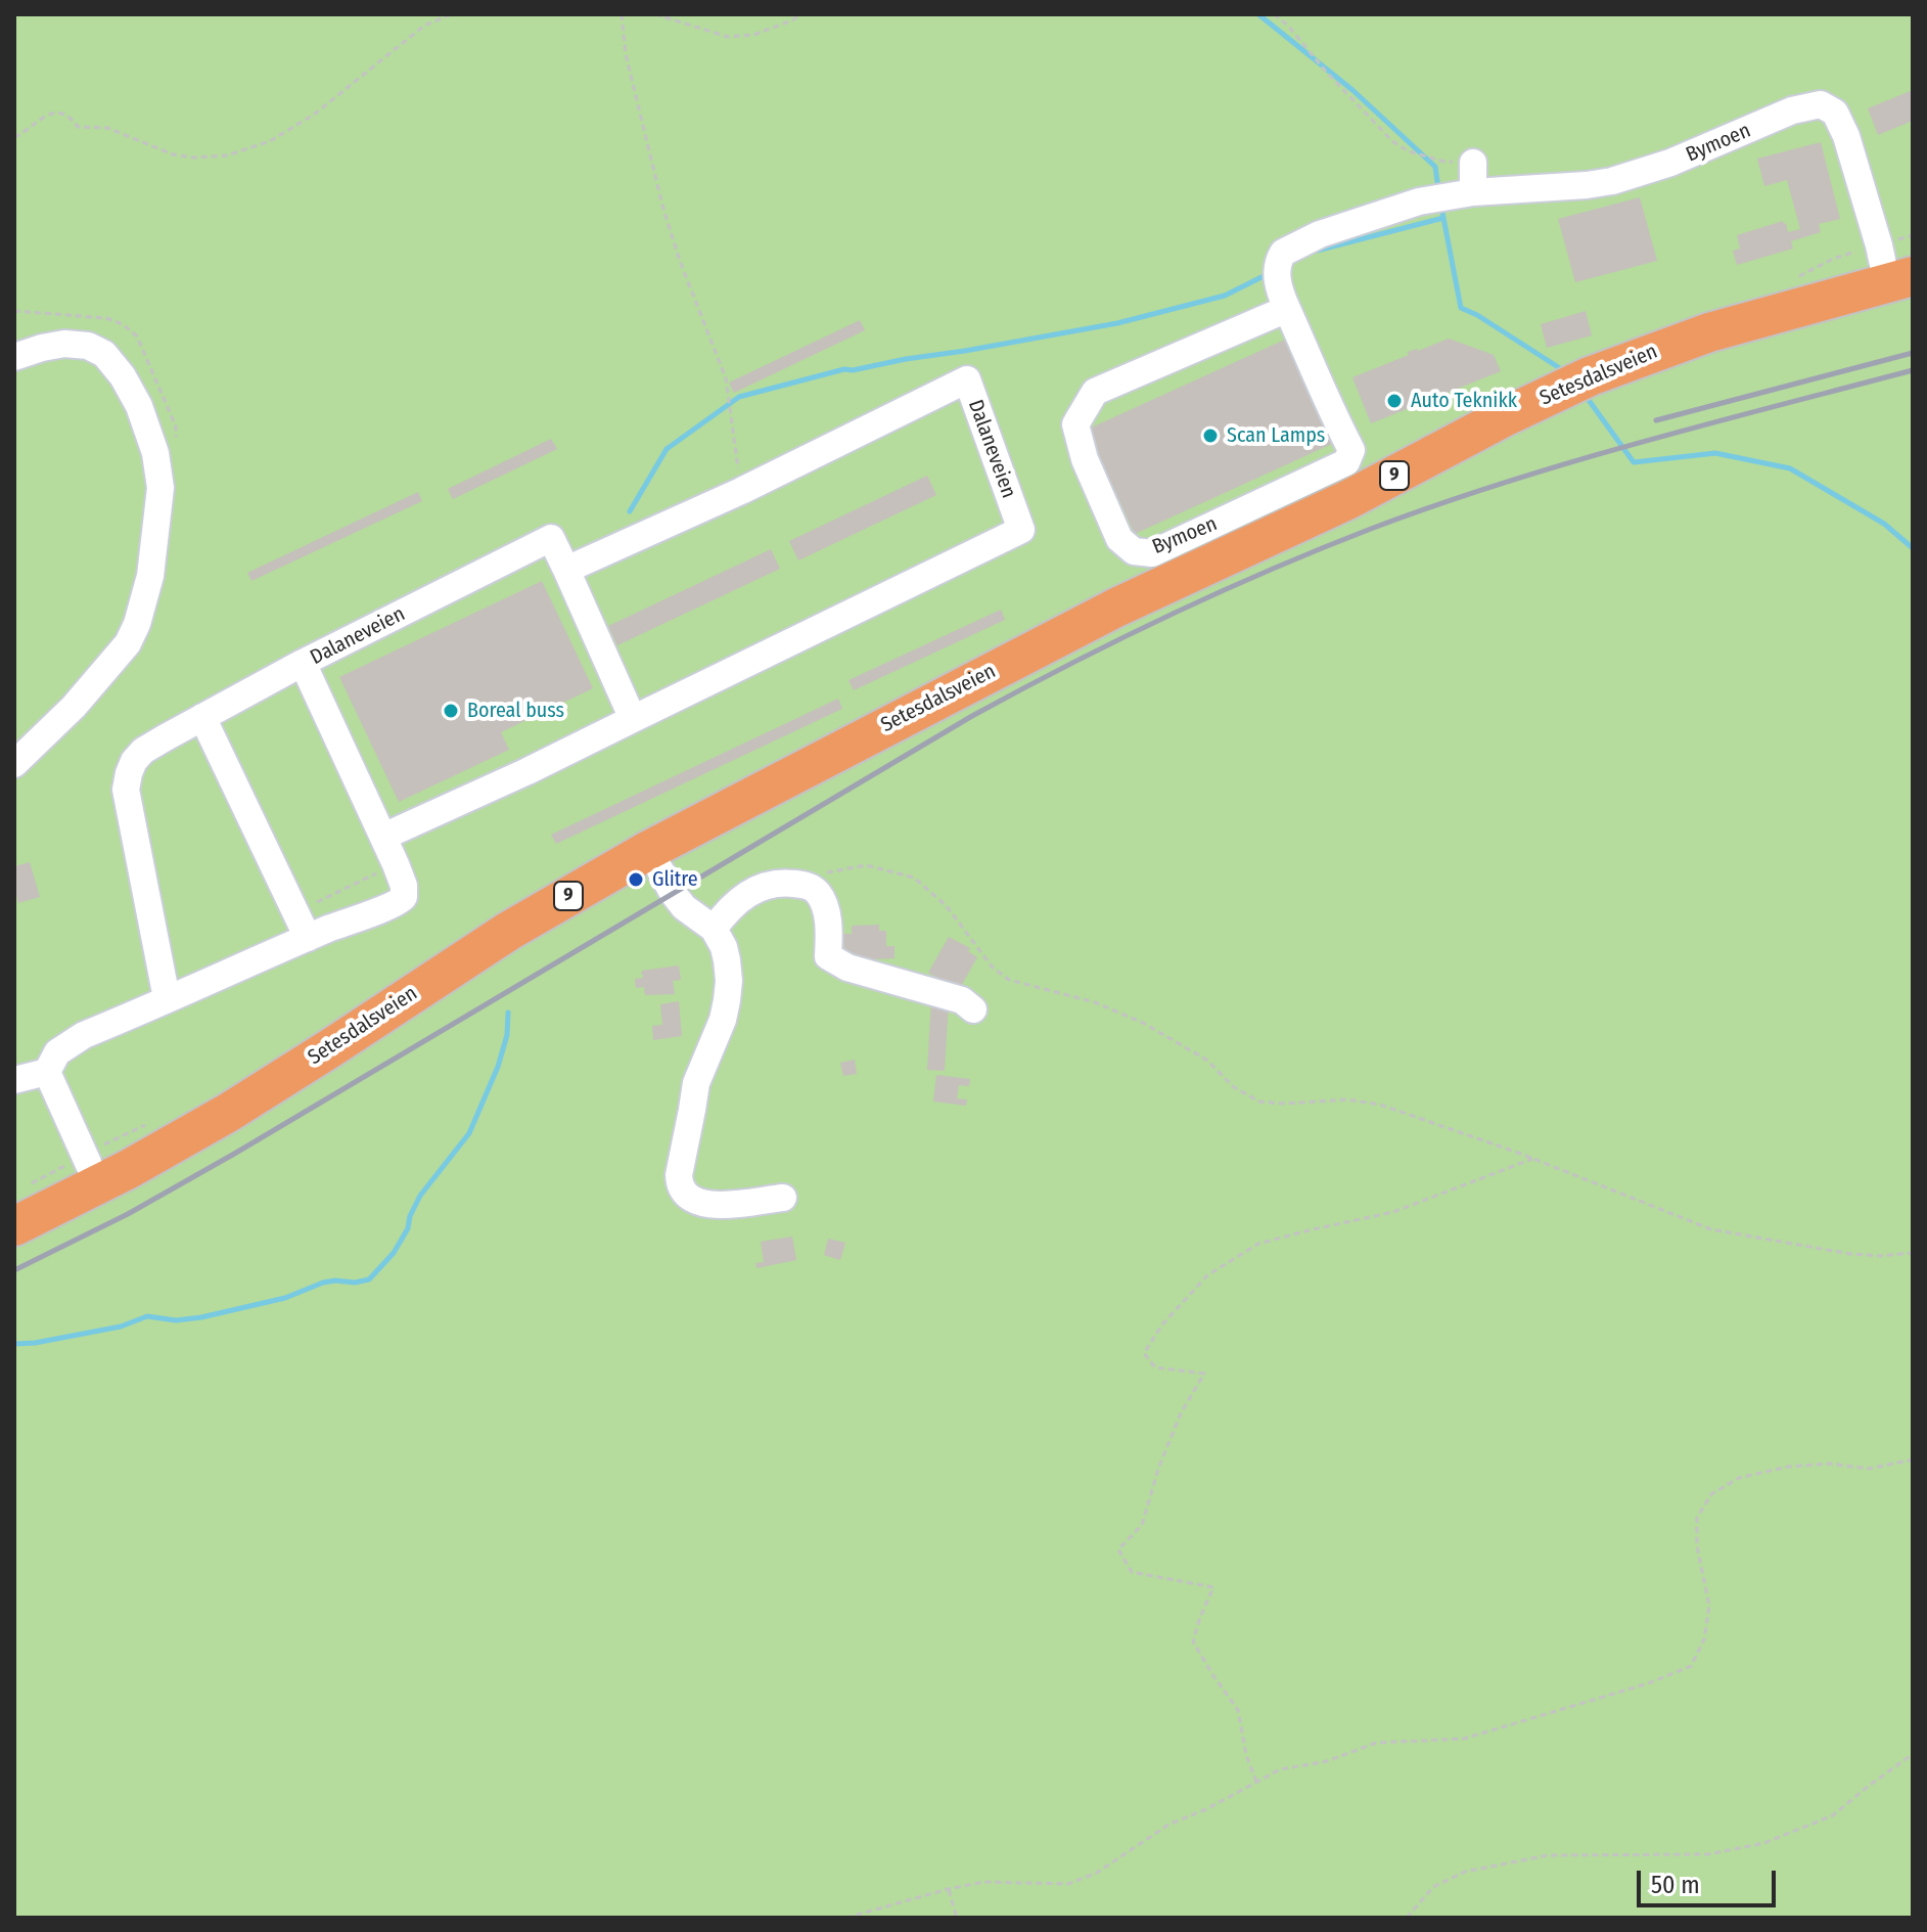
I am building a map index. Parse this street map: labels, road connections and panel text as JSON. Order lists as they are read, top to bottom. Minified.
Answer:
{"streets":{"highway":["Setesdalsveien","9"],"lane":["Bymoen","Dalaneveien"]},"crossings":[["Bymoen","Setesdalsveien"]],"places":["Auto Teknikk","Scan Lamps","Boreal buss","Glitre"],"scale_bar":"50 m"}
